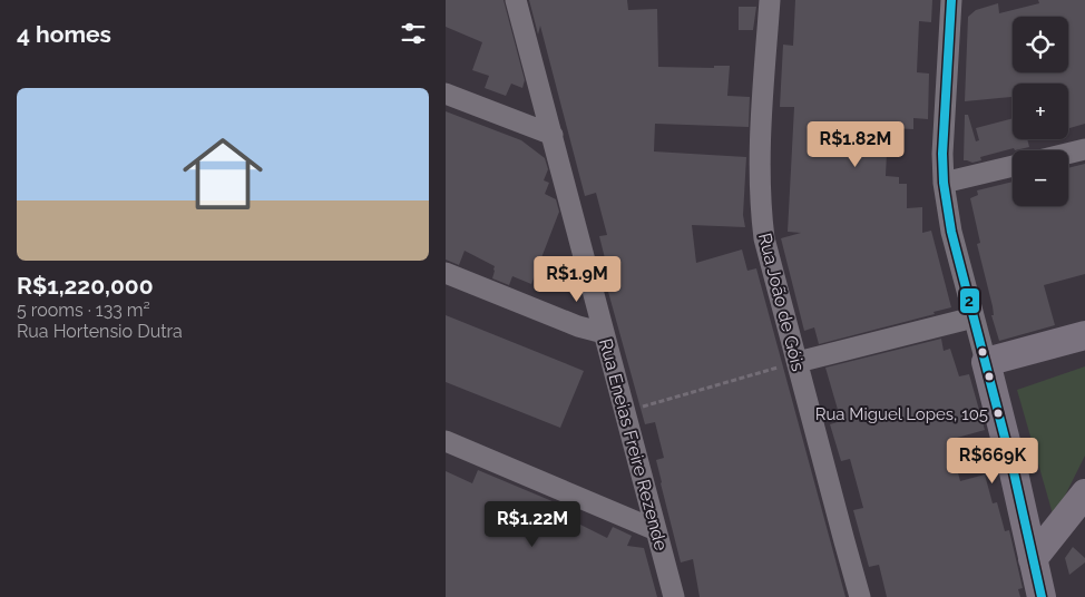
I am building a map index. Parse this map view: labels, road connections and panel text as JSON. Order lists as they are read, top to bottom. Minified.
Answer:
{"streets":{"street":["Rua João de Góis","Rua Eneias Freire Rezende"]},"places":["Rua Miguel Lopes, 105"],"lines":["transit line 2"],"page":{"heading":"4 homes","map_buttons":["+","−"],"list":[{"name":"R$1,220,000","note":"5 rooms · 133 m² · Rua Hortensio Dutra"}],"price":["R$1.82M","R$1.9M","R$669K","R$1.22M"]}}
